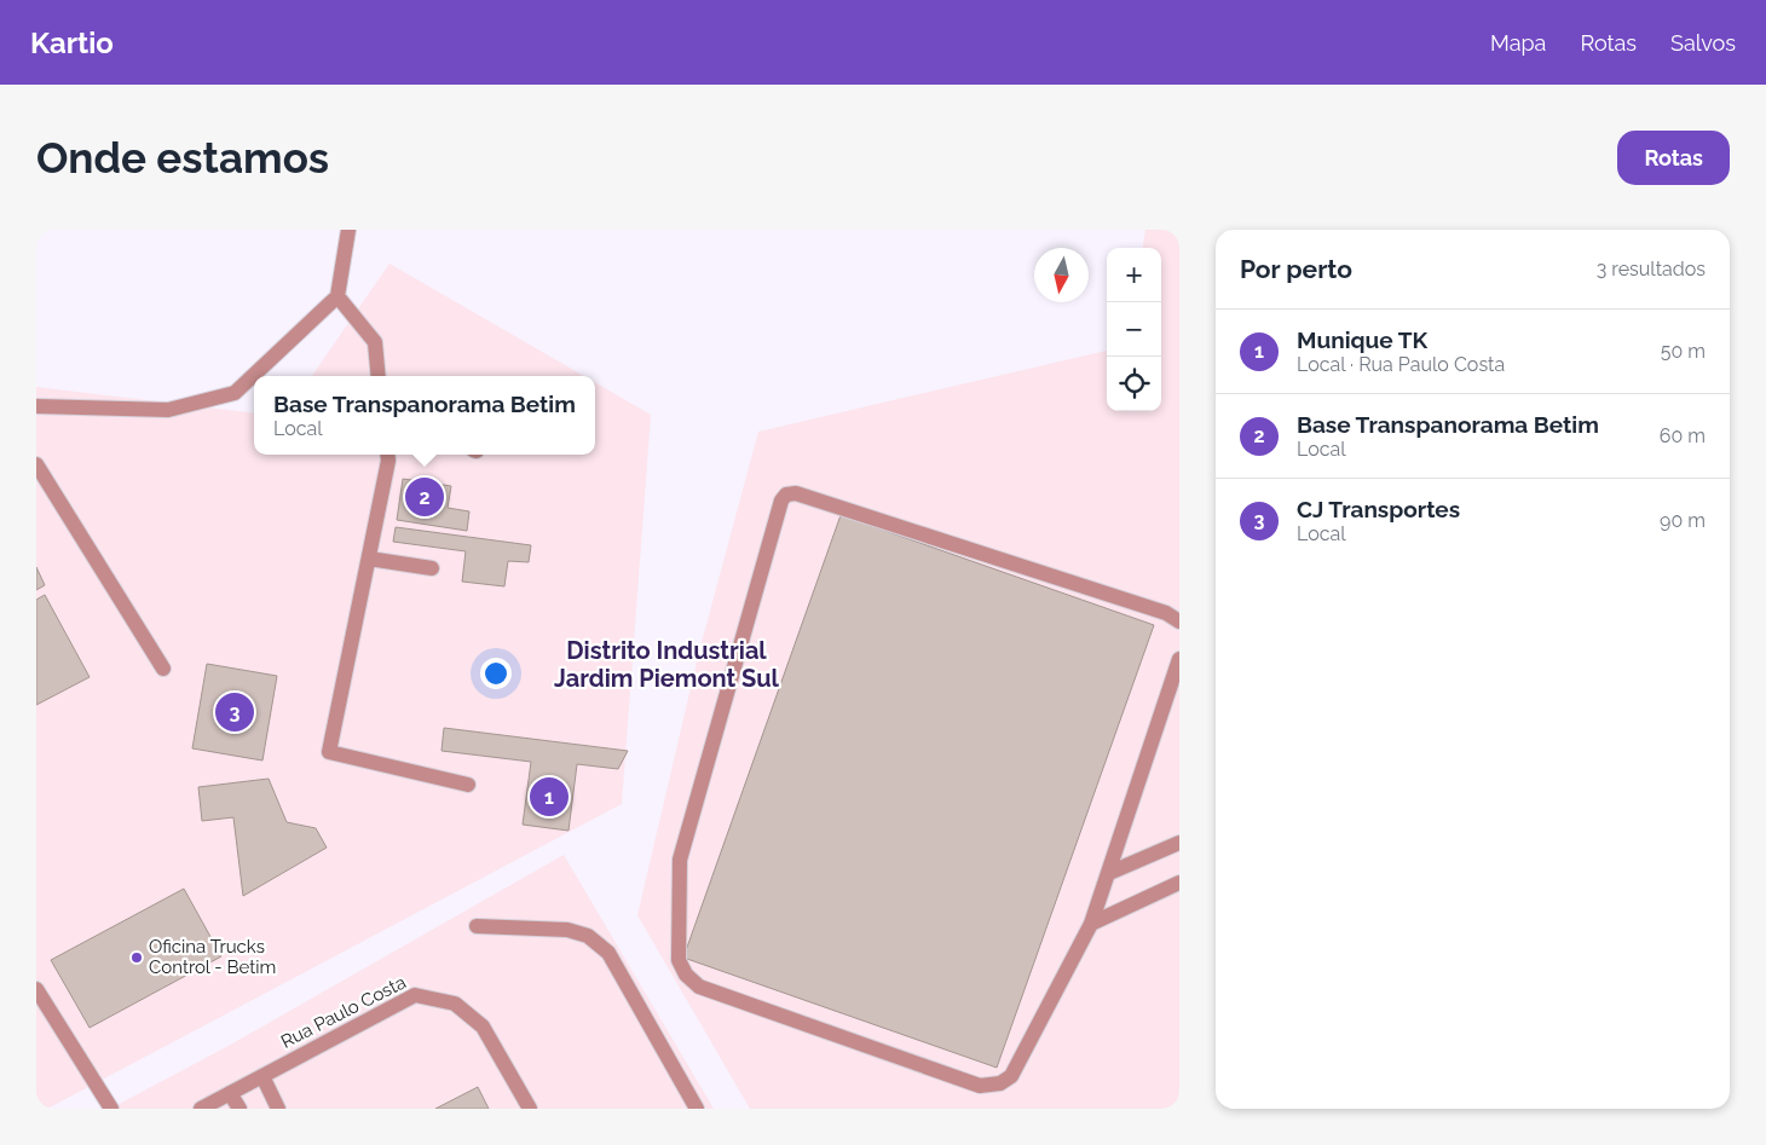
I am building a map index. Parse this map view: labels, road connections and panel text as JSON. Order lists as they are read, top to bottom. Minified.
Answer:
{"streets":{"street":["Rua Paulo Costa"]},"districts":["Distrito Industrial Jardim Piemont Sul"],"places":["Oficina Trucks Control - Betim"],"north":"bottom","page":{"header":"Kartio","nav":["Mapa","Rotas","Salvos"],"buttons":"Rotas","title":"Onde estamos","heading":["Por perto","3 resultados"],"map_buttons":["+","−"],"list":[{"mark":"1","name":"Munique TK","note":"Local · Rua Paulo Costa","value":"50 m"},{"mark":"2","name":"Base Transpanorama Betim","note":"Local","value":"60 m"},{"mark":"3","name":"CJ Transportes","note":"Local","value":"90 m"}],"popup":["Base Transpanorama Betim","Local"],"pins":["2","3","1"]}}
